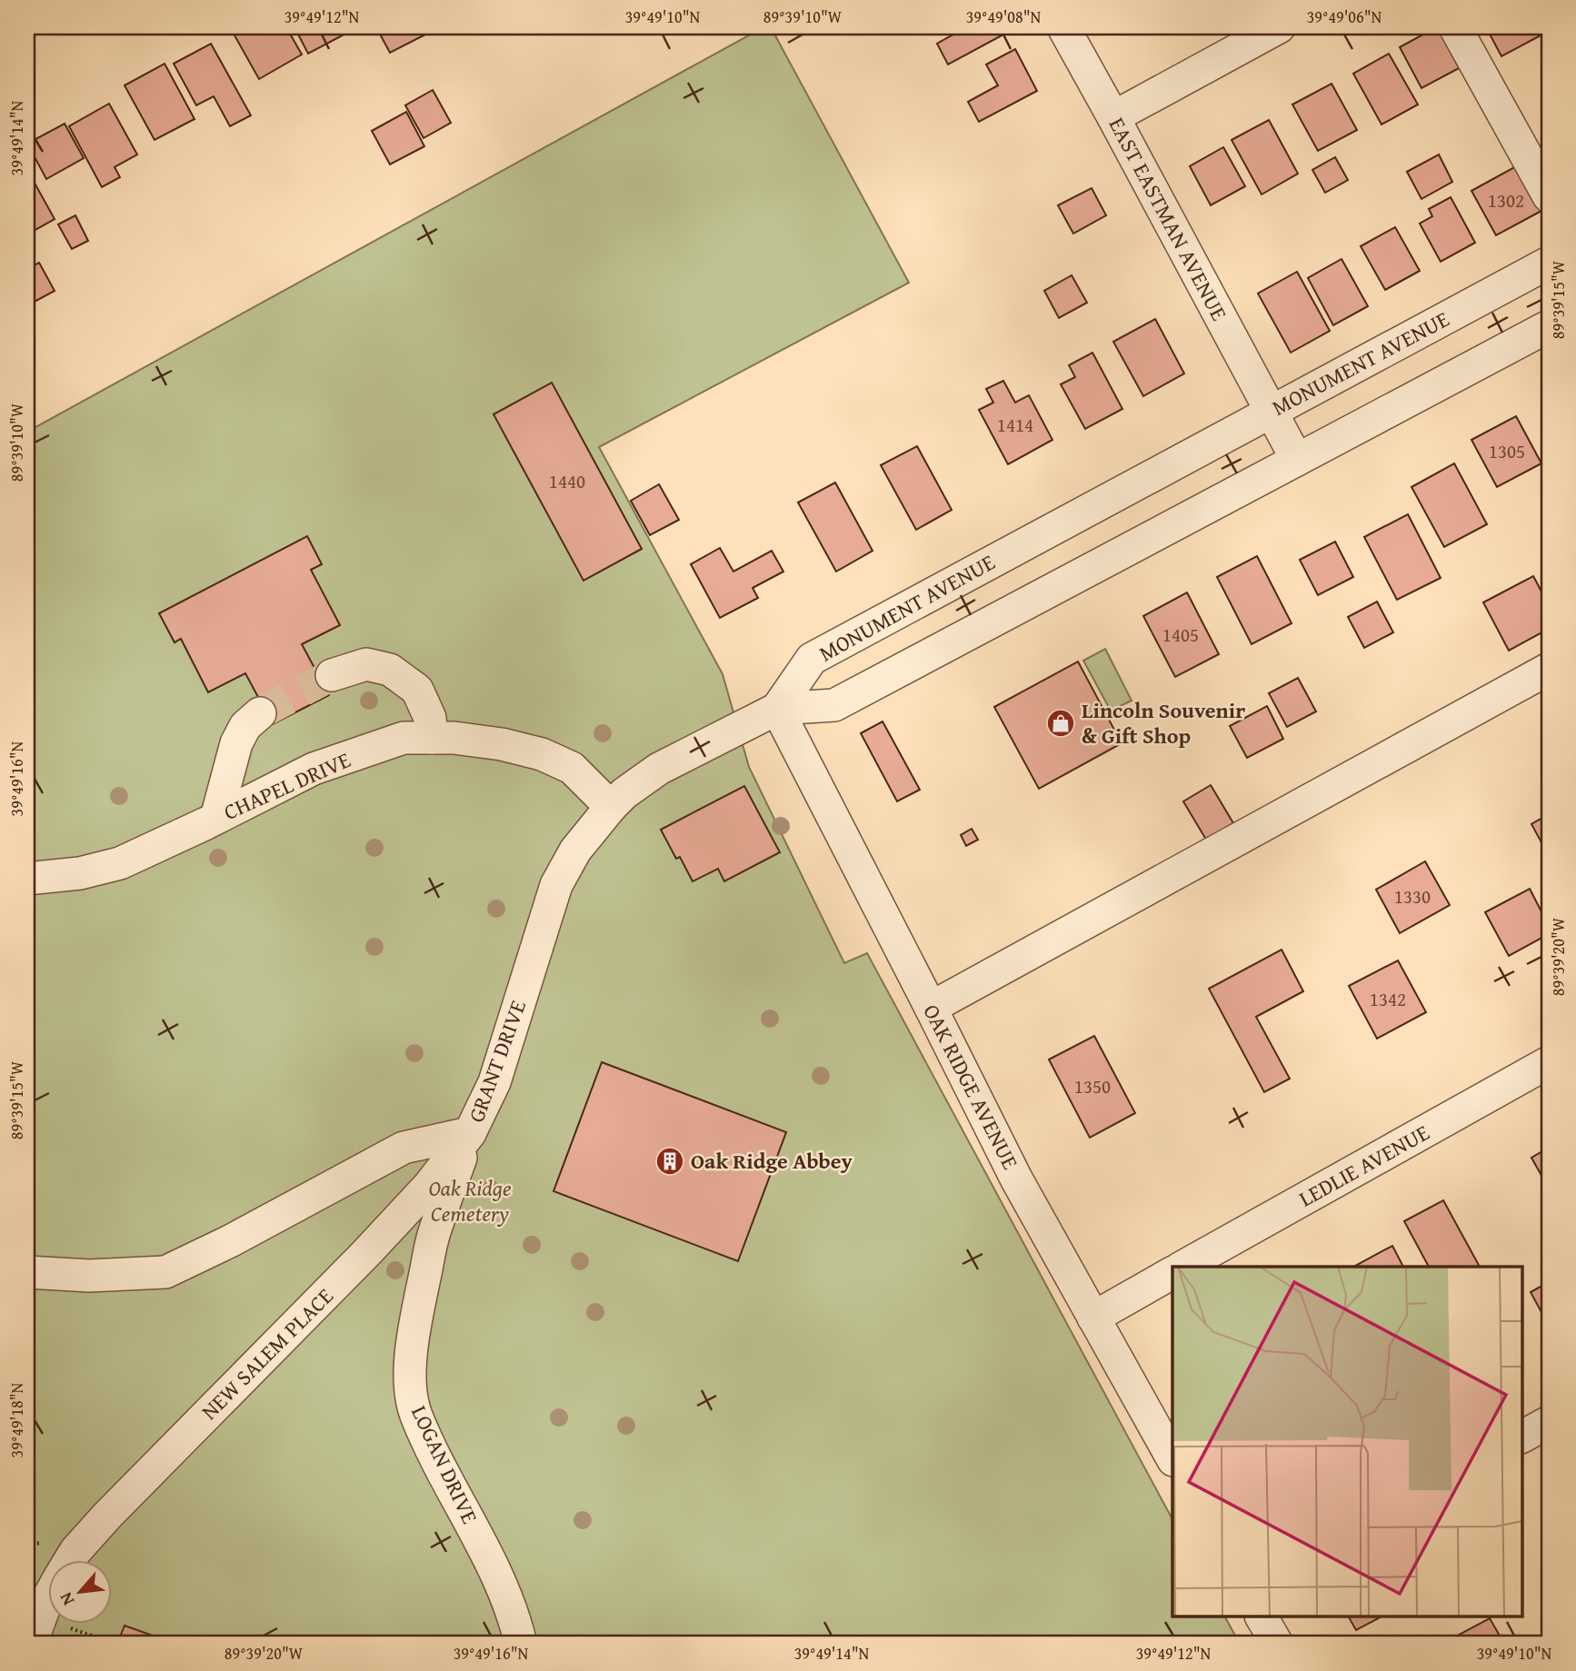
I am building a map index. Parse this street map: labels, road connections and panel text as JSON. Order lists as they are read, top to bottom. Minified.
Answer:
{"streets":{"street":["EAST EASTMAN AVENUE","MONUMENT AVENUE","CHAPEL DRIVE","GRANT DRIVE","OAK RIDGE AVENUE","LEDLIE AVENUE","NEW SALEM PLACE","LOGAN DRIVE"]},"crossings":[["EAST EASTMAN AVENUE","MONUMENT AVENUE"],["MONUMENT AVENUE","GRANT DRIVE"],["MONUMENT AVENUE","OAK RIDGE AVENUE"],["CHAPEL DRIVE","GRANT DRIVE"],["GRANT DRIVE","OAK RIDGE AVENUE"],["GRANT DRIVE","NEW SALEM PLACE"],["GRANT DRIVE","LOGAN DRIVE"],["NEW SALEM PLACE","LOGAN DRIVE"]],"parks":["Oak Ridge Cemetery"],"places":{"shop":["Lincoln Souvenir & Gift Shop"],"building":["Oak Ridge Abbey"]},"house_numbers":["1302","1414","1305","1440","1405","1330","1342","1350"],"north":"bottom left","coordinates":["39°49'12\"N","39°49'10\"N","89°39'10\"W","39°49'08\"N","39°49'06\"N","39°49'14\"N","89°39'15\"W","39°49'16\"N","89°39'20\"W","39°49'18\"N"]}
